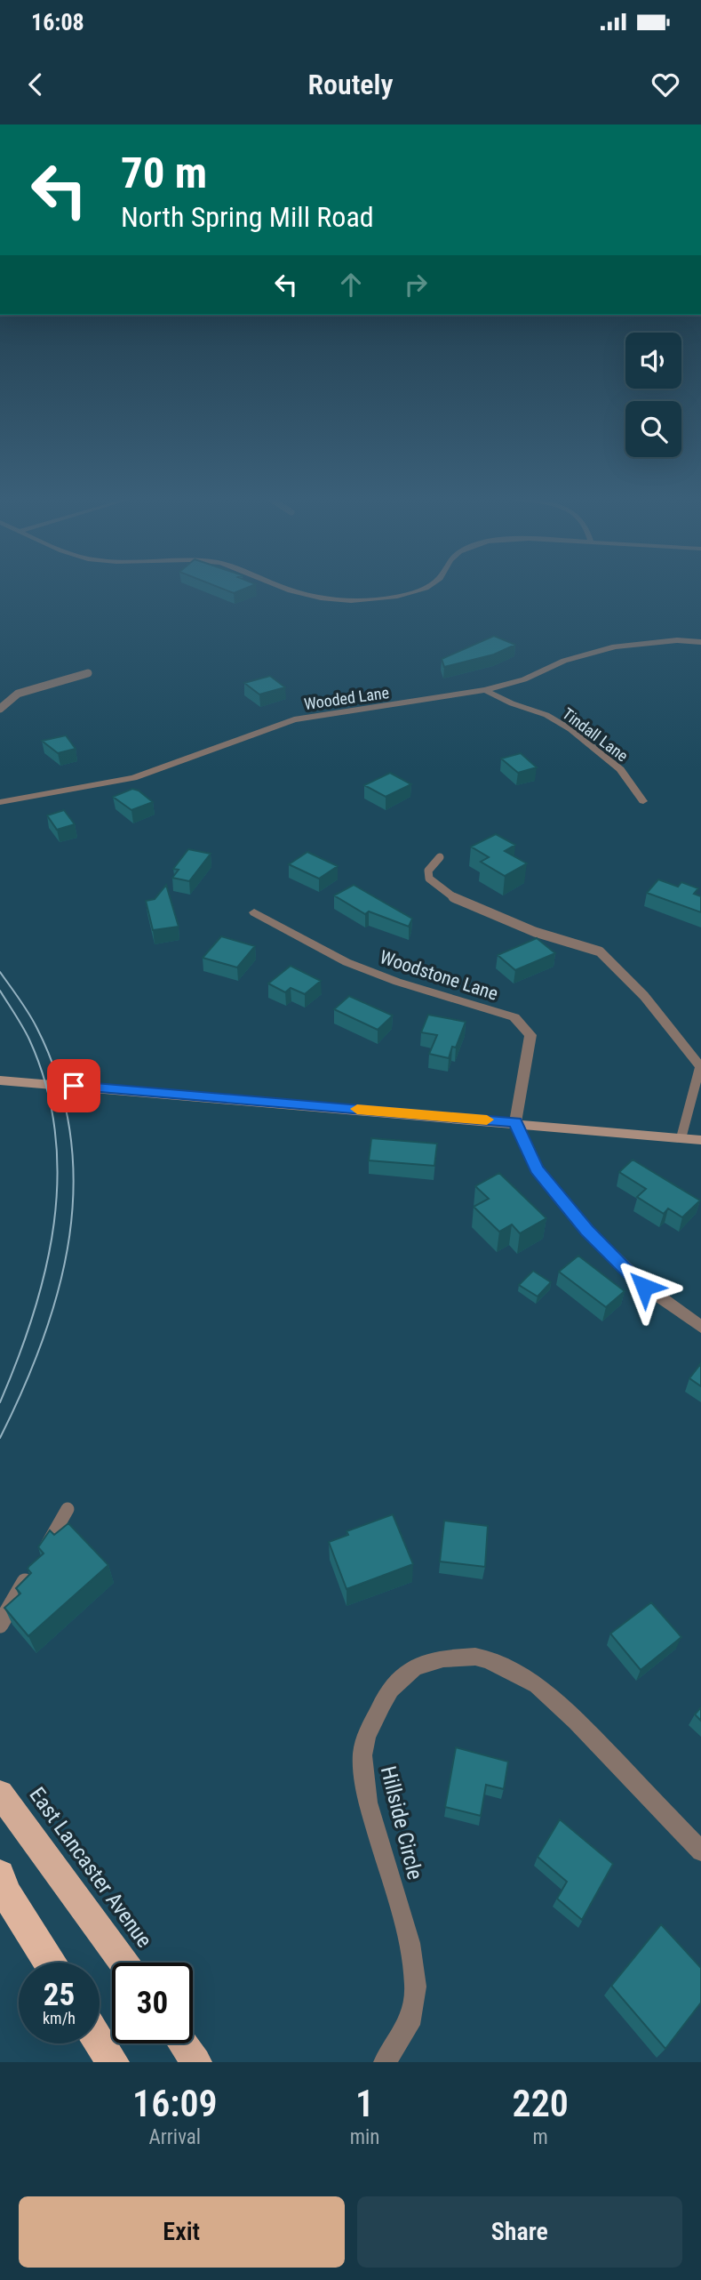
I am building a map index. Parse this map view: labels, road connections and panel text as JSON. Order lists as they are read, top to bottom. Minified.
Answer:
{"streets":{"highway":["East Lancaster Avenue"],"street":["Wooded Lane","Tindall Lane","Woodstone Lane","Hillside Circle"]},"crossings":[["Wooded Lane","Tindall Lane"]],"page":{"status":"16:08","header":"Routely","turn":["70 m","North Spring Mill Road"],"speed":"25 km/h","limit":"30","eta":["16:09","Arrival","1","min","220","m"],"buttons":["Exit","Share"]}}
